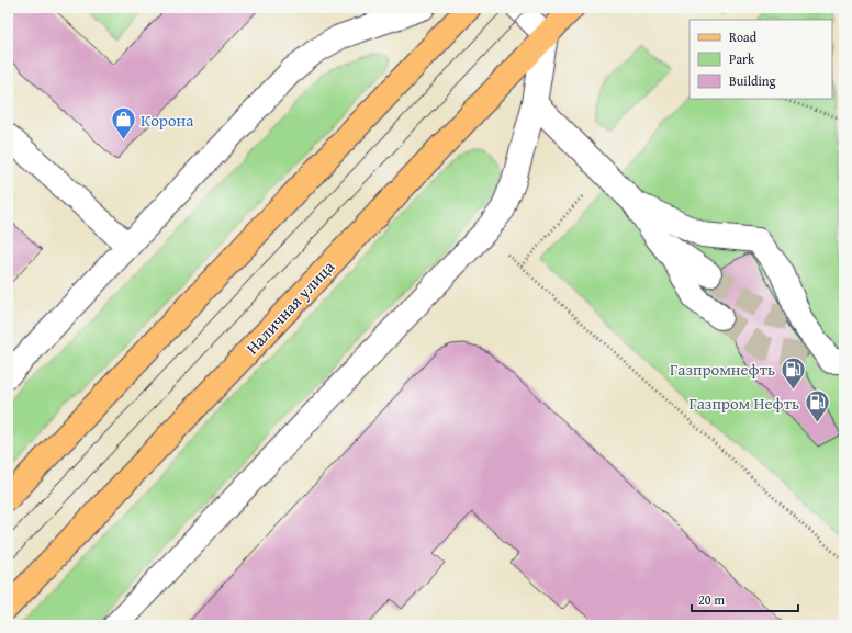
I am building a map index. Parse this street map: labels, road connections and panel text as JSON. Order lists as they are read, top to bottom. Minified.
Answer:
{"streets":{"main road":["Наличная улица"]},"places":{"shop":["Корона"],"fuel station":["Газпромнефть","Газпром Нефть"]},"legend":["Road","Park","Building"],"scale_bar":"20 m"}
